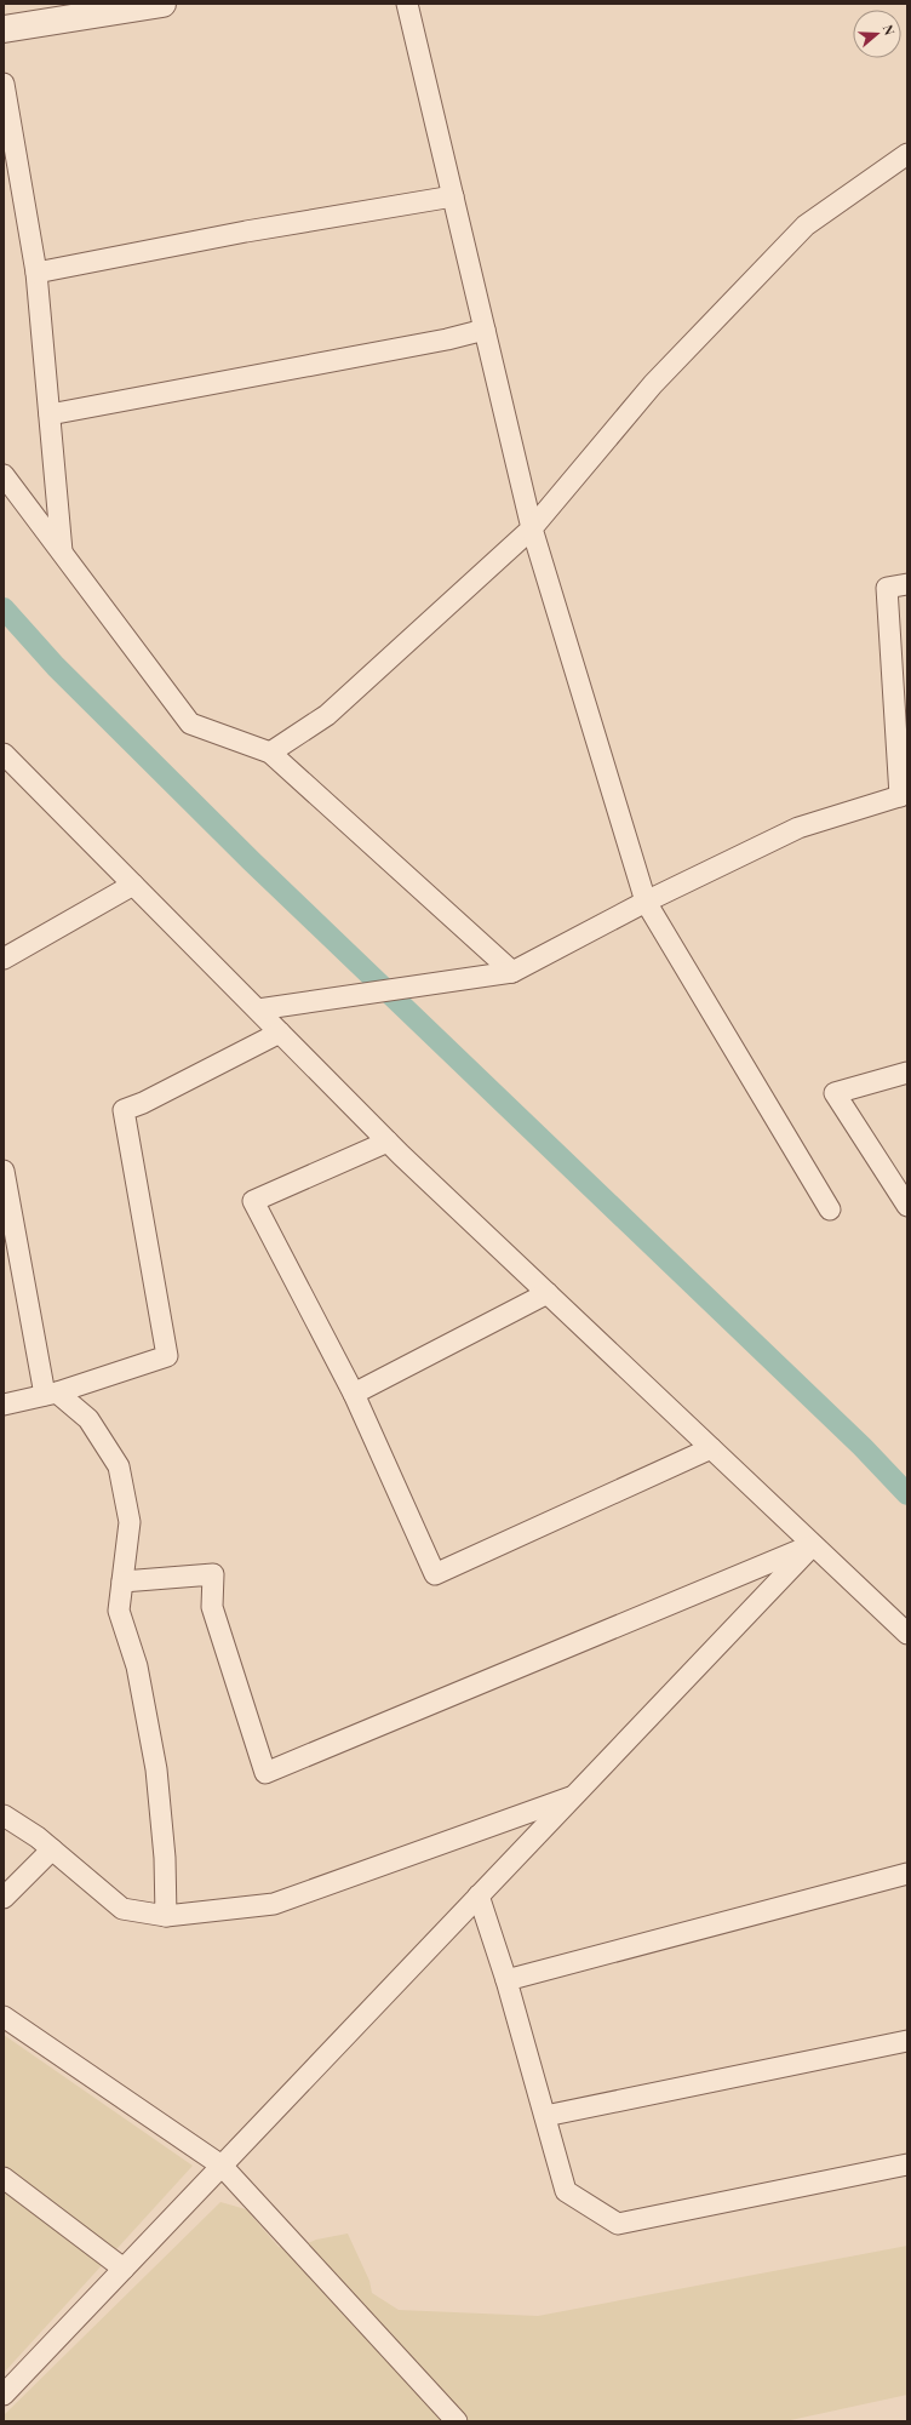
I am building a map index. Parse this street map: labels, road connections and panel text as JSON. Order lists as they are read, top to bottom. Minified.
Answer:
{"north":"right"}
